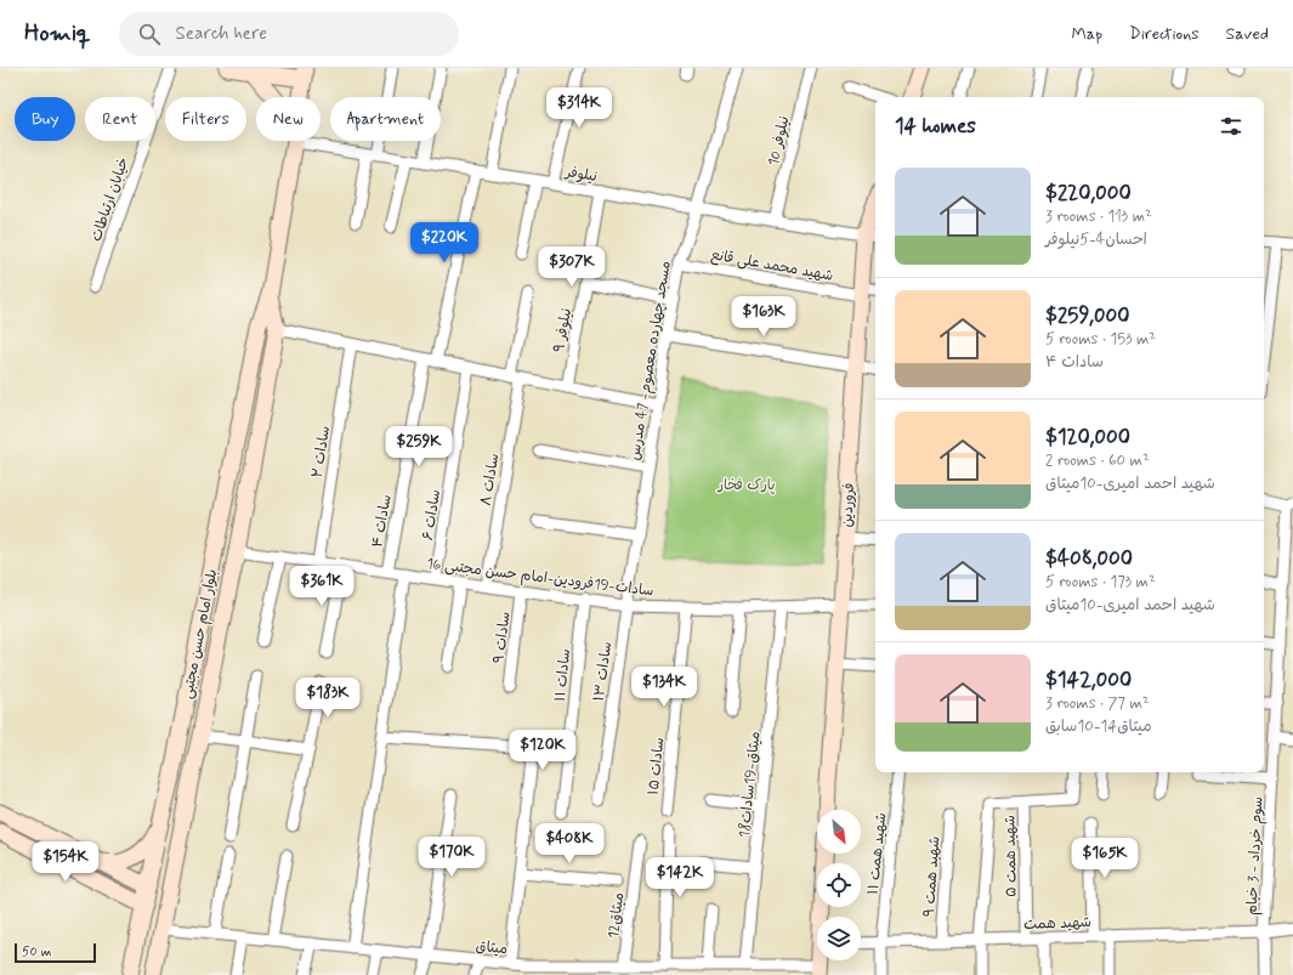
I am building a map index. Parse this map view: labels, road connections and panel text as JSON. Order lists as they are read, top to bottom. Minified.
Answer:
{"streets":{"main road":["فروردین","بلوار امام حسن مجتبی"],"street":["نیلوفر 10","نیلوفر","خیابان ارتباطات","شهید محمد علی قانع","نیلوفر ۹","مسجد چهارده معصوم- 47 مدرس","سادات ۲","سادات ۸","سادات ۶","سادات ۴","سادات-19فرودین-امام حسن مجتبی 16","سادات ۹","سادات ۱۳","سادات ۱۱","سادات ۱۵","18میثاق-19سادات","شهید همت ۱۱","شهید همت ۵","سوم خرداد - 3 خیام","شهید همت ۹","12میثاق","شهید همت","میثاق"]},"crossings":[["نیلوفر 10","نیلوفر"],["نیلوفر","نیلوفر ۹"],["نیلوفر","مسجد چهارده معصوم- 47 مدرس"],["نیلوفر","فروردین"],["شهید محمد علی قانع","مسجد چهارده معصوم- 47 مدرس"],["شهید محمد علی قانع","فروردین"],["مسجد چهارده معصوم- 47 مدرس","سادات-19فرودین-امام حسن مجتبی 16"],["مسجد چهارده معصوم- 47 مدرس","سادات ۱۳"],["سادات ۲","سادات-19فرودین-امام حسن مجتبی 16"],["سادات ۸","سادات-19فرودین-امام حسن مجتبی 16"],["فروردین","سادات-19فرودین-امام حسن مجتبی 16"],["سادات ۶","سادات-19فرودین-امام حسن مجتبی 16"],["سادات ۴","سادات-19فرودین-امام حسن مجتبی 16"],["سادات-19فرودین-امام حسن مجتبی 16","بلوار امام حسن مجتبی"],["سادات-19فرودین-امام حسن مجتبی 16","سادات ۹"],["سادات-19فرودین-امام حسن مجتبی 16","سادات ۱۳"],["سادات-19فرودین-امام حسن مجتبی 16","سادات ۱۱"],["سادات-19فرودین-امام حسن مجتبی 16","سادات ۱۵"],["سادات-19فرودین-امام حسن مجتبی 16","18میثاق-19سادات"],["بلوار امام حسن مجتبی","میثاق"],["18میثاق-19سادات","میثاق"],["شهید همت ۱۱","شهید همت"],["شهید همت ۵","شهید همت"],["سوم خرداد - 3 خیام","شهید همت"],["شهید همت ۹","شهید همت"],["12میثاق","میثاق"]],"parks":["پارک فخار"],"scale_bar":"50 m","north":"bottom right","page":{"header":"Homiq","search":"Search here","nav":["Map","Directions","Saved"],"price":["$314K","$220K","$307K","$163K","$259K","$361K","$134K","$183K","$120K","$408K","$170K","$165K","$154K","$142K"],"chip":["Buy","Rent","Filters","New","Apartment"],"heading":"14 homes","list":[{"name":"$220,000","note":"3 rooms · 113 m² · احسان4-5نیلوفر"},{"name":"$259,000","note":"5 rooms · 153 m² · سادات ۴"},{"name":"$120,000","note":"2 rooms · 60 m² · شهید احمد امیری-10میثاق"},{"name":"$408,000","note":"5 rooms · 173 m² · شهید احمد امیری-10میثاق"},{"name":"$142,000","note":"3 rooms · 77 m² · میثاق14-10سابق"}],"scale":"50 m"}}
